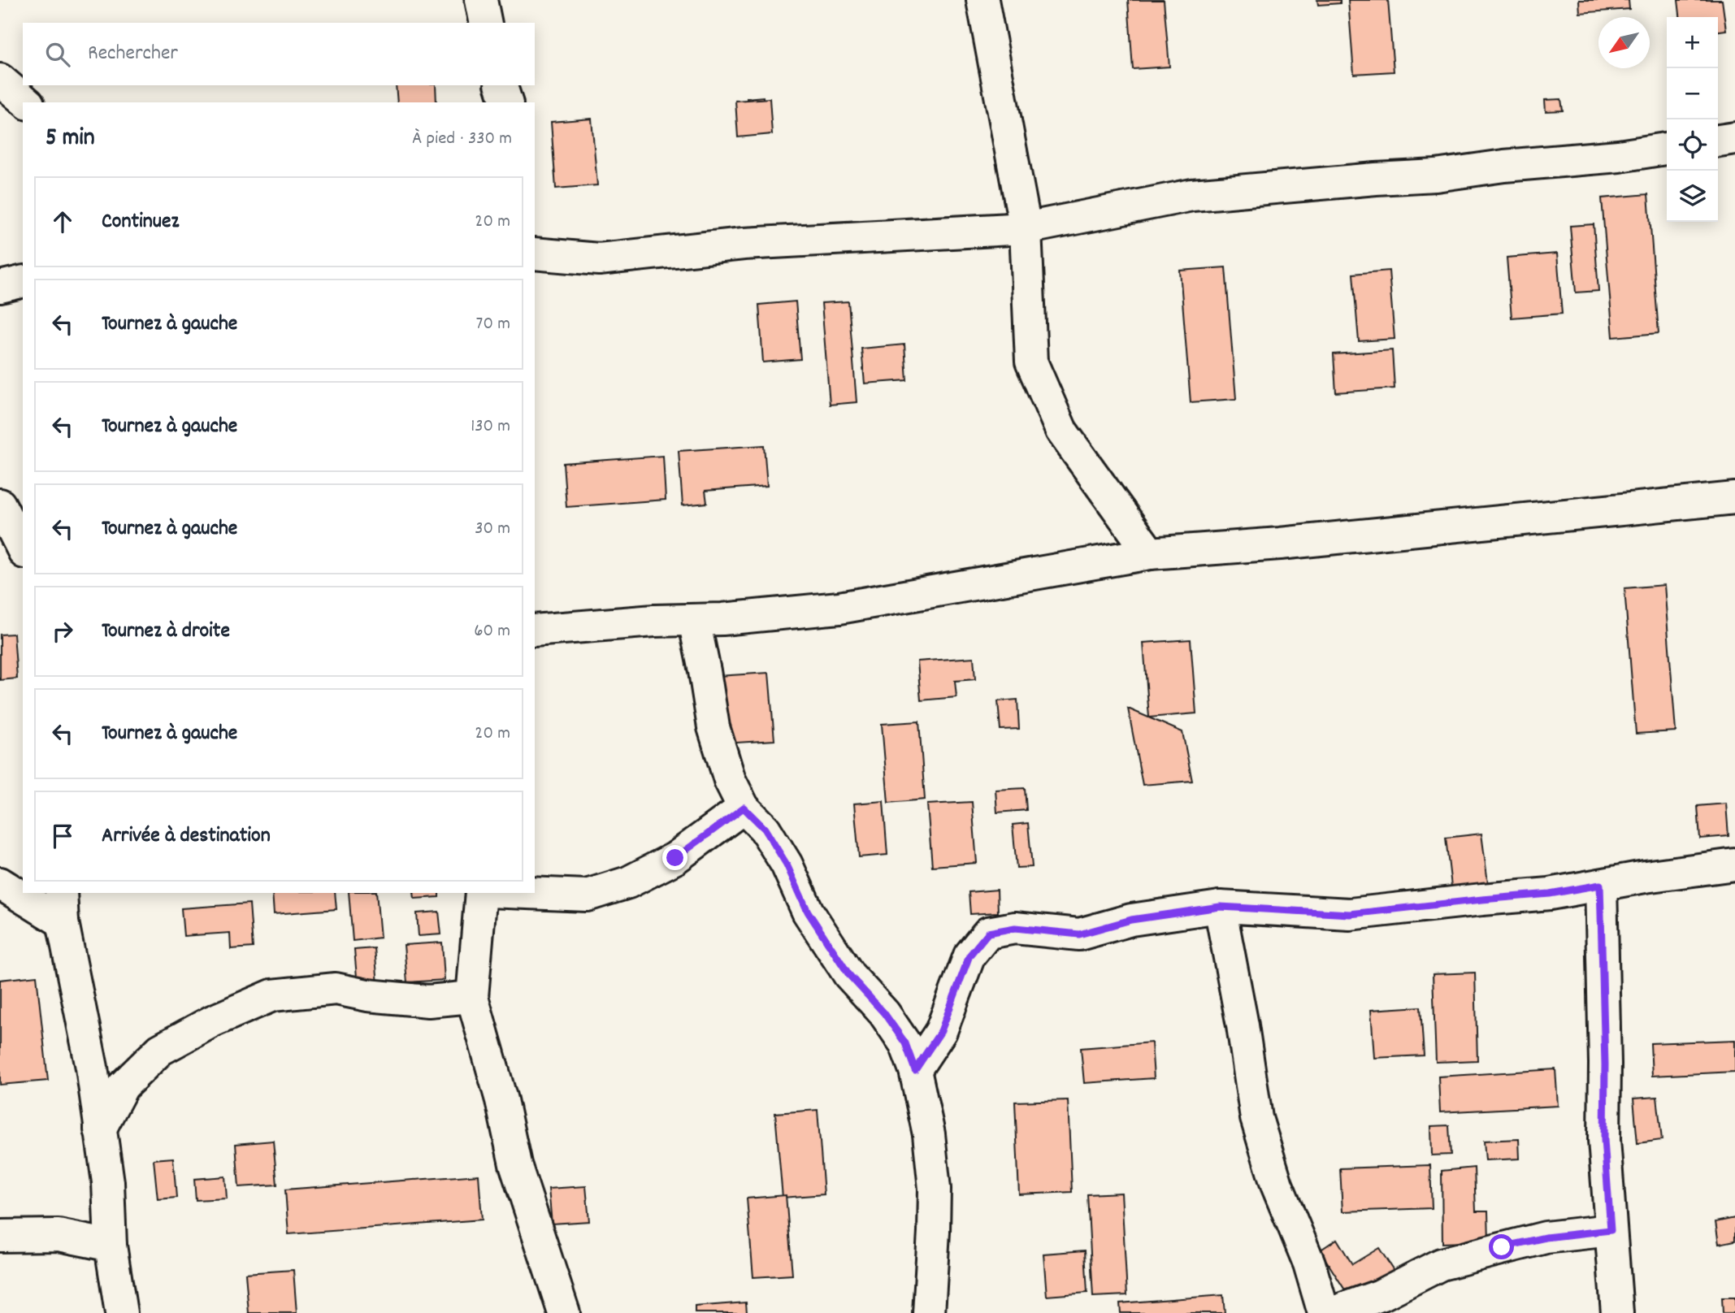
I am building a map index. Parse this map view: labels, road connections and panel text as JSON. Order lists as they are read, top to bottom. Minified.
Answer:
{"north":"bottom left","page":{"map_buttons":["+","−"],"search":"Rechercher","heading":["5 min","À pied · 330 m"],"list":[["Continuez","20 m"],["Tournez à gauche","70 m"],["Tournez à gauche","130 m"],["Tournez à gauche","30 m"],["Tournez à droite","60 m"],["Tournez à gauche","20 m"],"Arrivée à destination"]}}
